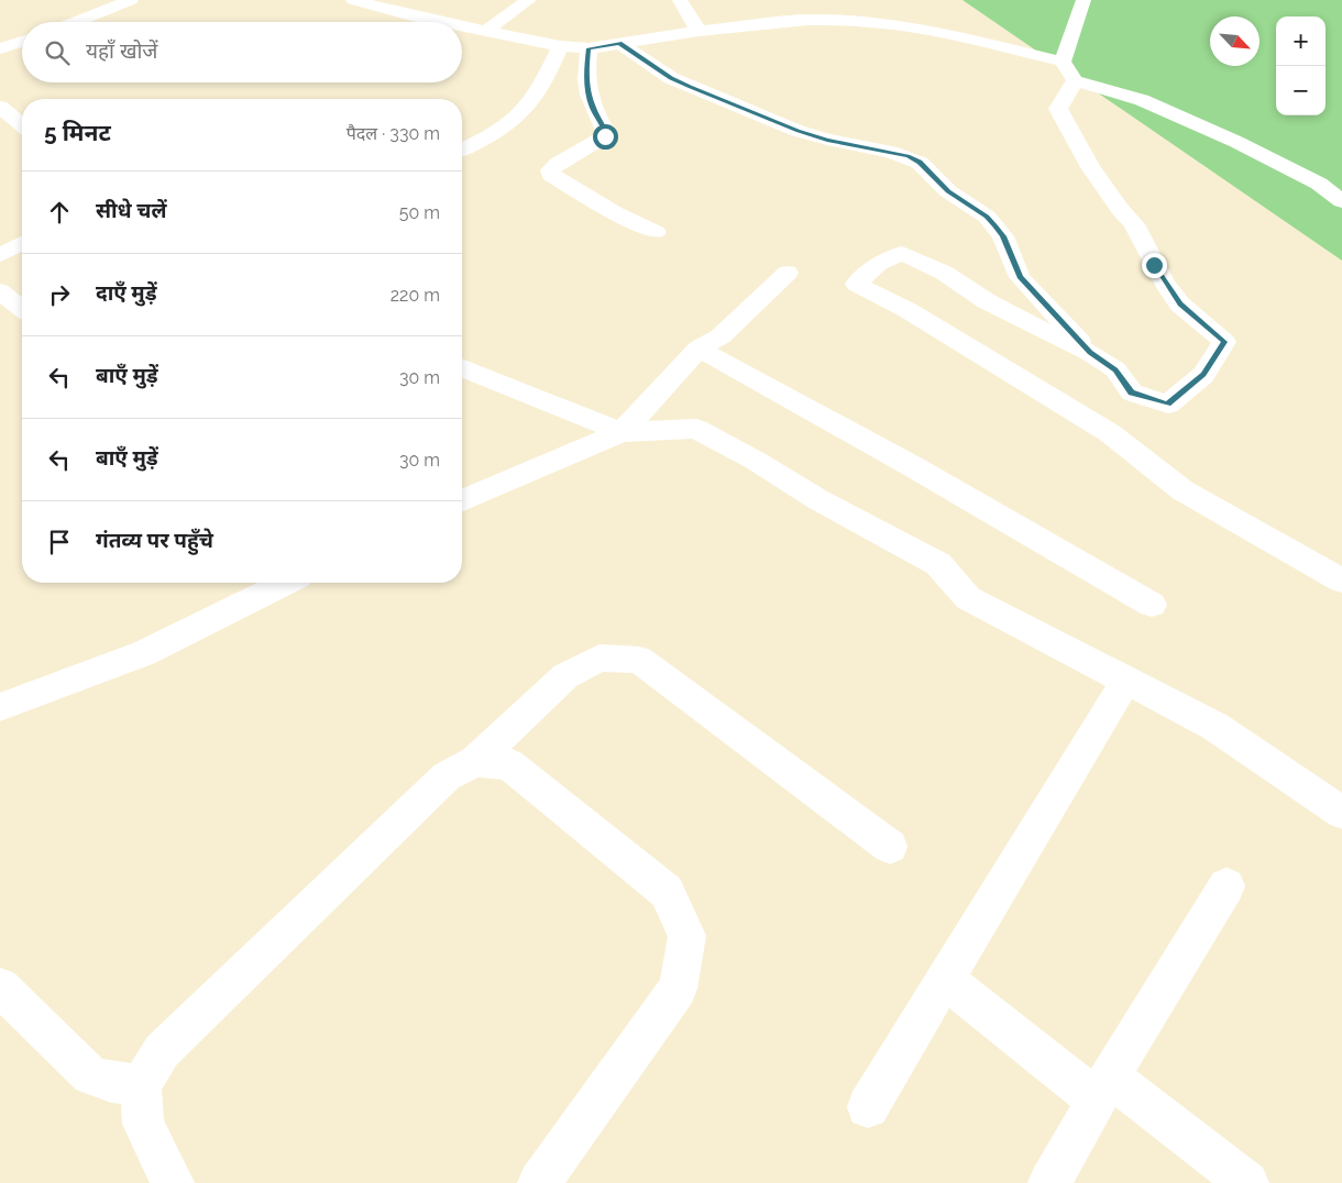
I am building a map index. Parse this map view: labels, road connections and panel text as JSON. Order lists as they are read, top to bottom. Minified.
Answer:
{"north":"bottom right","page":{"map_buttons":["+","−"],"search":"यहाँ खोजें","heading":["5 मिनट","पैदल · 330 m"],"list":[["सीधे चलें","50 m"],["दाएँ मुड़ें","220 m"],["बाएँ मुड़ें","30 m"],["बाएँ मुड़ें","30 m"],"गंतव्य पर पहुँचे"]}}
